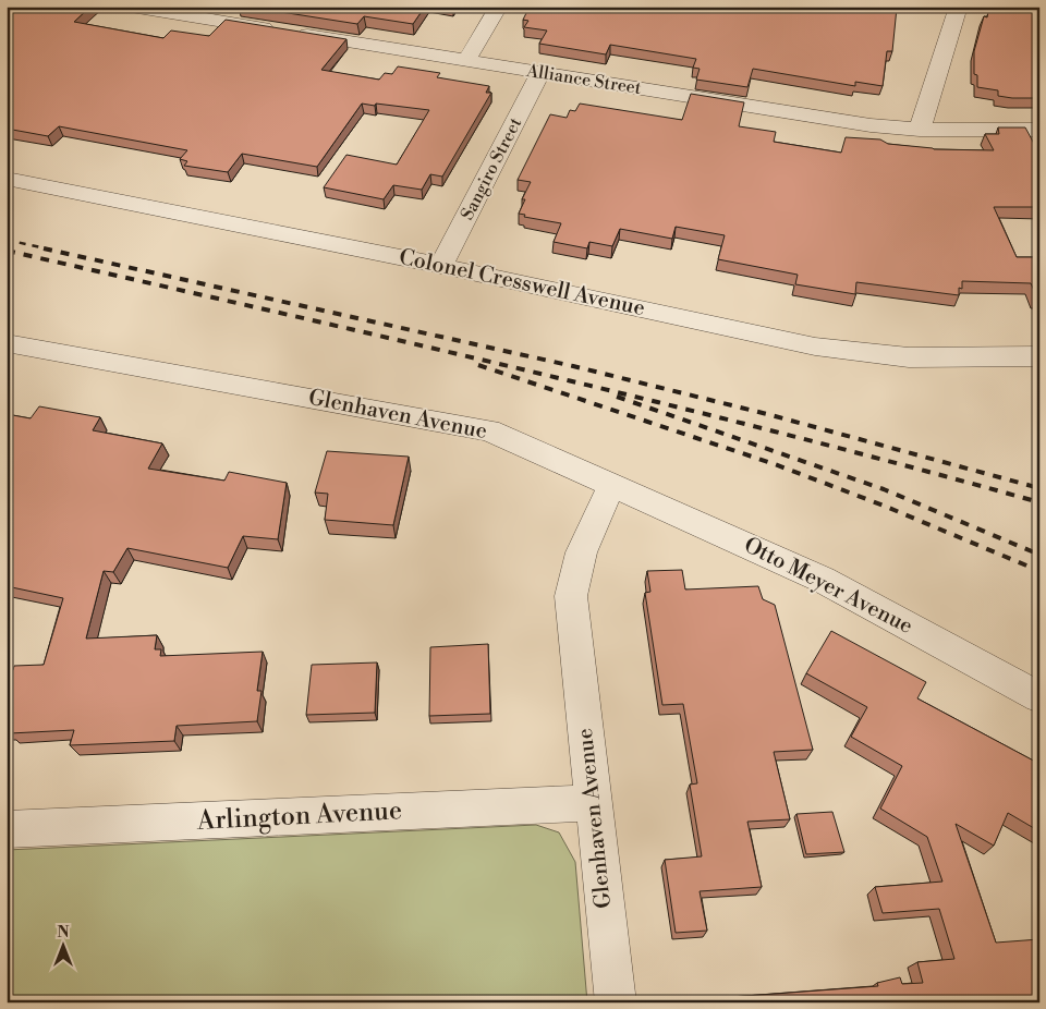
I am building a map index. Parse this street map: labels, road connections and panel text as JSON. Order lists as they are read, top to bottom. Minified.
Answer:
{"streets":{"street":["Alliance Street","Sangiro Street","Colonel Cresswell Avenue","Glenhaven Avenue","Otto Meyer Avenue","Arlington Avenue"]},"crossings":[["Alliance Street","Sangiro Street"],["Sangiro Street","Colonel Cresswell Avenue"],["Glenhaven Avenue","Otto Meyer Avenue"],["Glenhaven Avenue","Arlington Avenue"]],"north":"top"}
